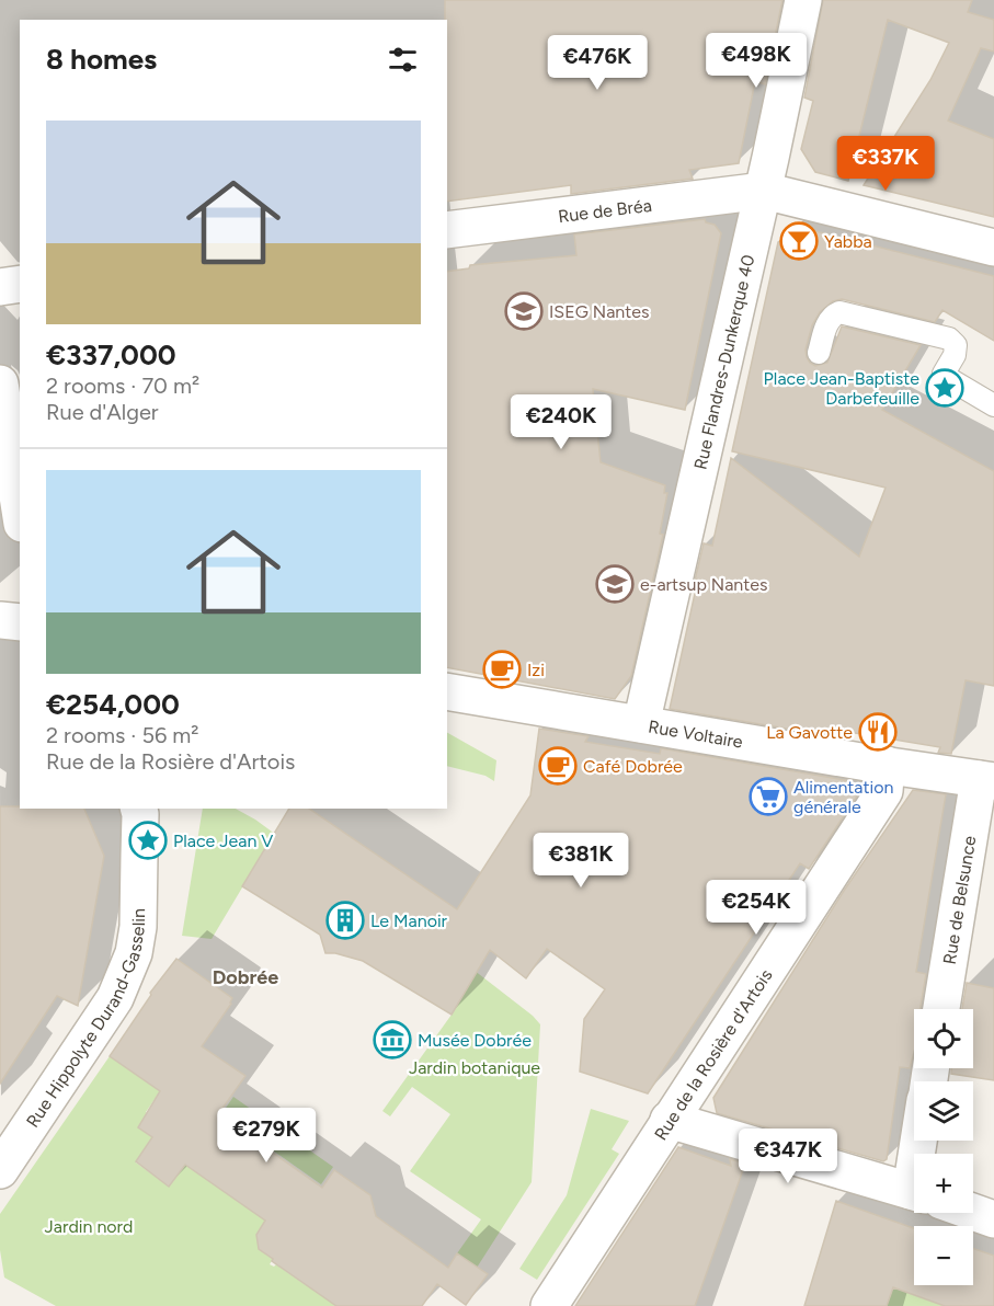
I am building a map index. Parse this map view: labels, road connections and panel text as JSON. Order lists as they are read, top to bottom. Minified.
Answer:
{"streets":{"street":["Rue de Bréa","Rue Flandres-Dunkerque 40","Rue Voltaire","Rue de Belsunce","Rue Hippolyte Durand-Gasselin","Rue de la Rosière d'Artois"]},"crossings":[["Rue de Bréa","Rue Flandres-Dunkerque 40"],["Rue Flandres-Dunkerque 40","Rue Voltaire"],["Rue Voltaire","Rue de Belsunce"],["Rue Voltaire","Rue de la Rosière d'Artois"]],"districts":["Dobrée"],"parks":["Jardin botanique","Jardin nord"],"places":{"bar":["Yabba"],"school or university":["ISEG Nantes","e-artsup Nantes"],"place":["Place Jean-Baptiste Darbefeuille","Place Jean V"],"cafe":["Izi","Café Dobrée"],"restaurant":["La Gavotte"],"supermarket":["Alimentation générale"],"building":["Le Manoir"],"museum":["Musée Dobrée"]},"page":{"heading":"8 homes","price":["€498K","€476K","€337K","€240K","€381K","€254K","€279K","€347K"],"list":[{"name":"€337,000","note":"2 rooms · 70 m² · Rue d'Alger"},{"name":"€254,000","note":"2 rooms · 56 m² · Rue de la Rosière d'Artois"}],"map_buttons":["+","−"]}}
